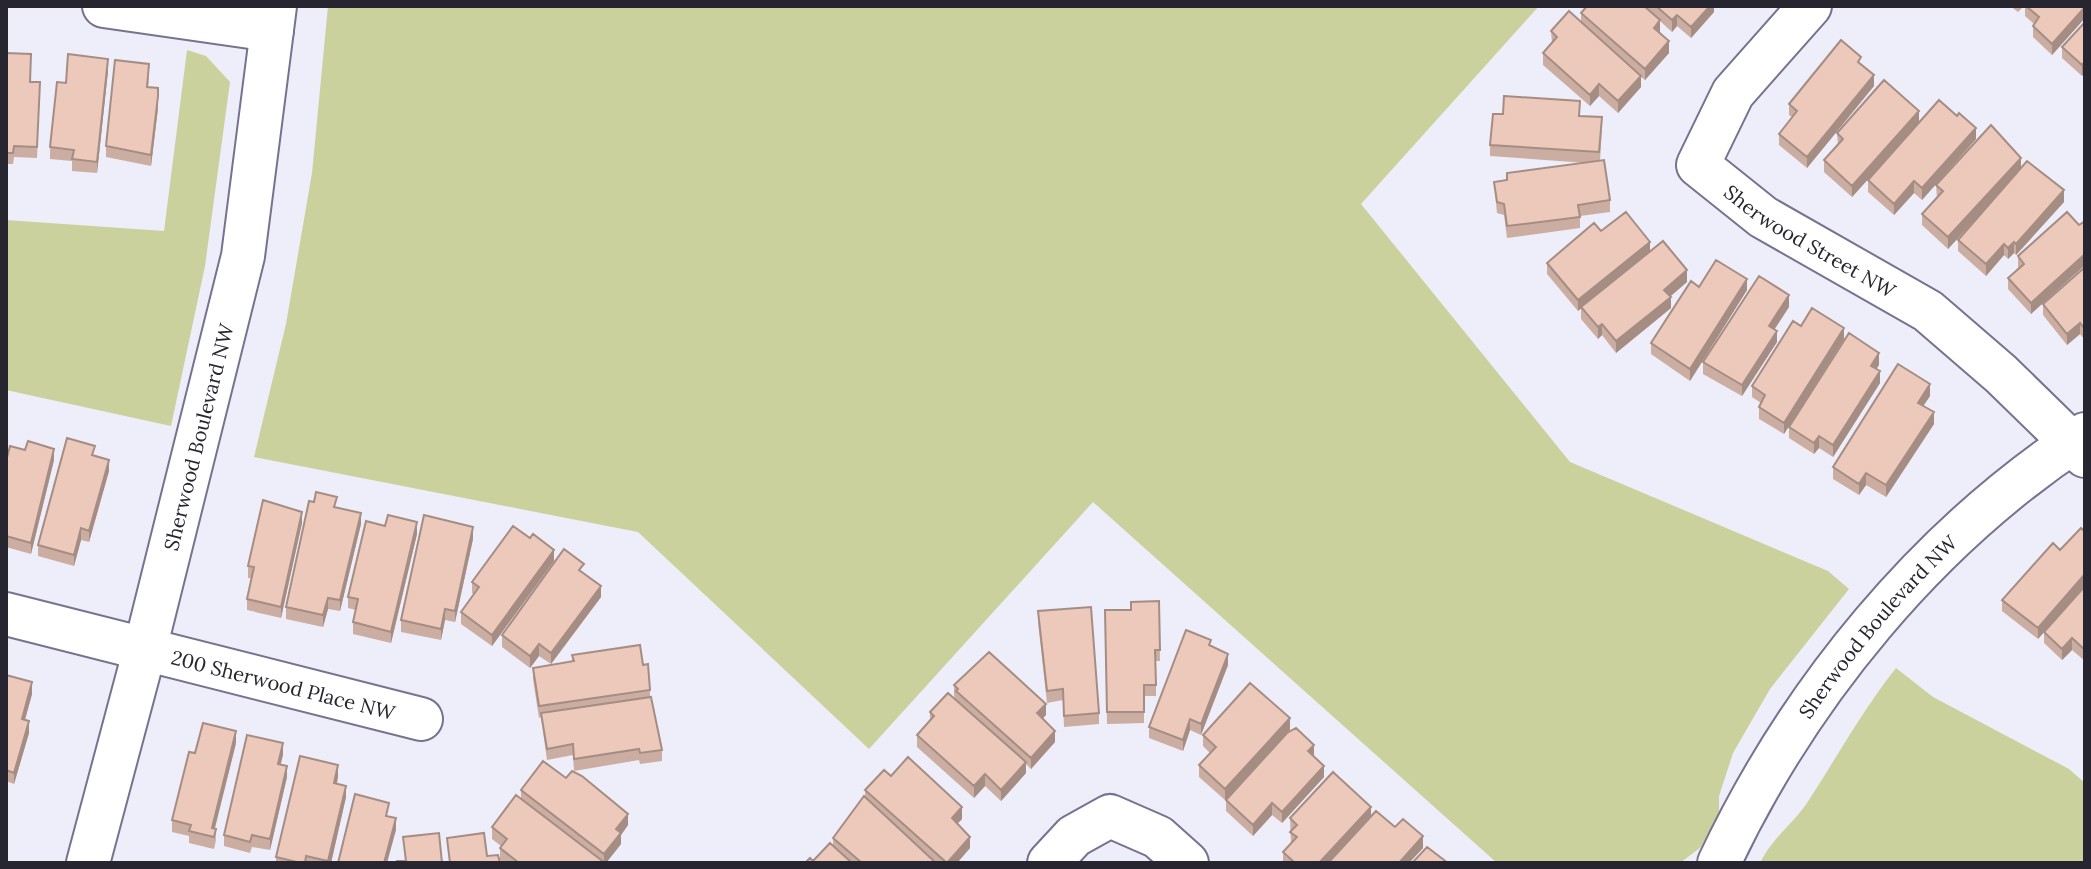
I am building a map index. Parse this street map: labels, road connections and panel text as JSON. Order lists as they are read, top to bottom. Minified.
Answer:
{"streets":{"street":["Sherwood Street NW","Sherwood Boulevard NW","200 Sherwood Place NW"]},"crossings":[["Sherwood Street NW","Sherwood Boulevard NW"],["Sherwood Boulevard NW","200 Sherwood Place NW"]]}
